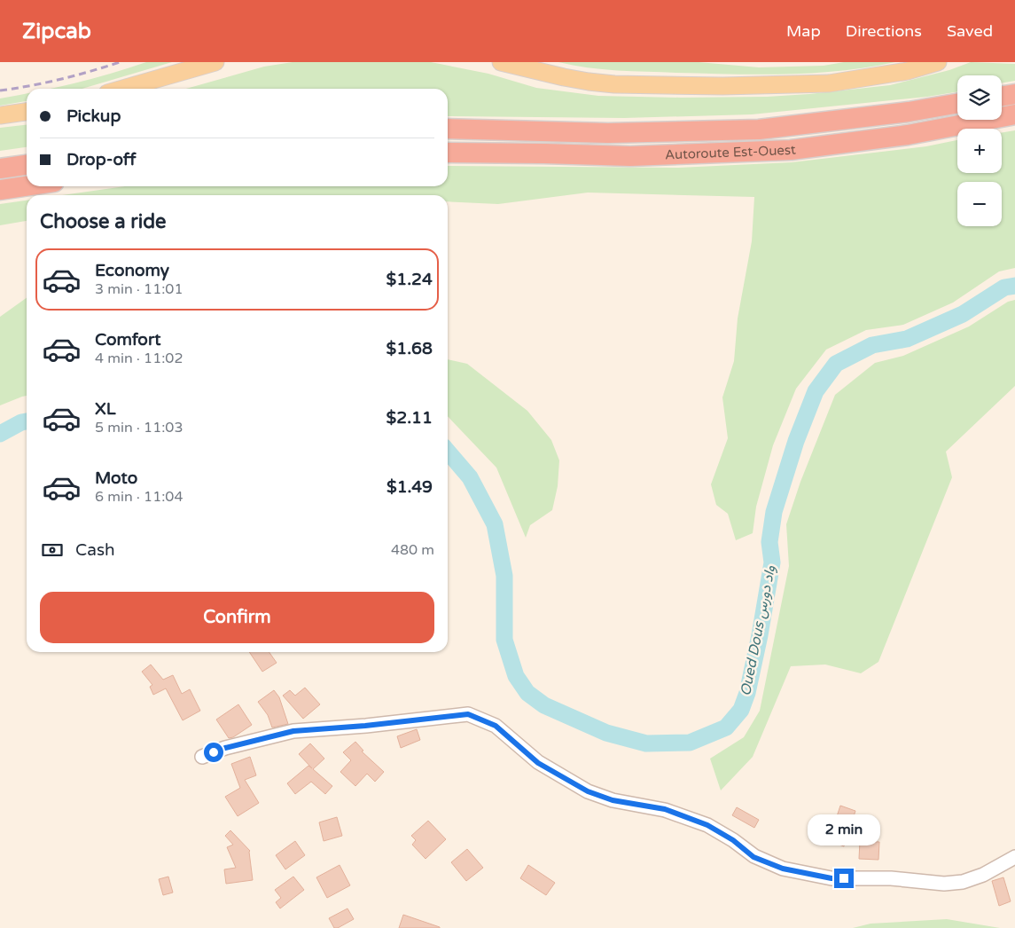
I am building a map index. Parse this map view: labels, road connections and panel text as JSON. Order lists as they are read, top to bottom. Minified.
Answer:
{"streets":{"highway":["Autoroute Est-Ouest"]},"water":["Oued Dous واد دورس"],"page":{"header":"Zipcab","nav":["Map","Directions","Saved"],"map_buttons":["+","−"],"banner":["Pickup","Drop-off"],"heading":"Choose a ride","list":[{"name":"Economy","note":"3 min · 11:01","value":"$1.24"},{"name":"Comfort","note":"4 min · 11:02","value":"$1.68"},{"name":"XL","note":"5 min · 11:03","value":"$2.11"},{"name":"Moto","note":"6 min · 11:04","value":"$1.49"}],"pay":["Cash","480 m"],"buttons":"Confirm","bubble":"2 min"}}
